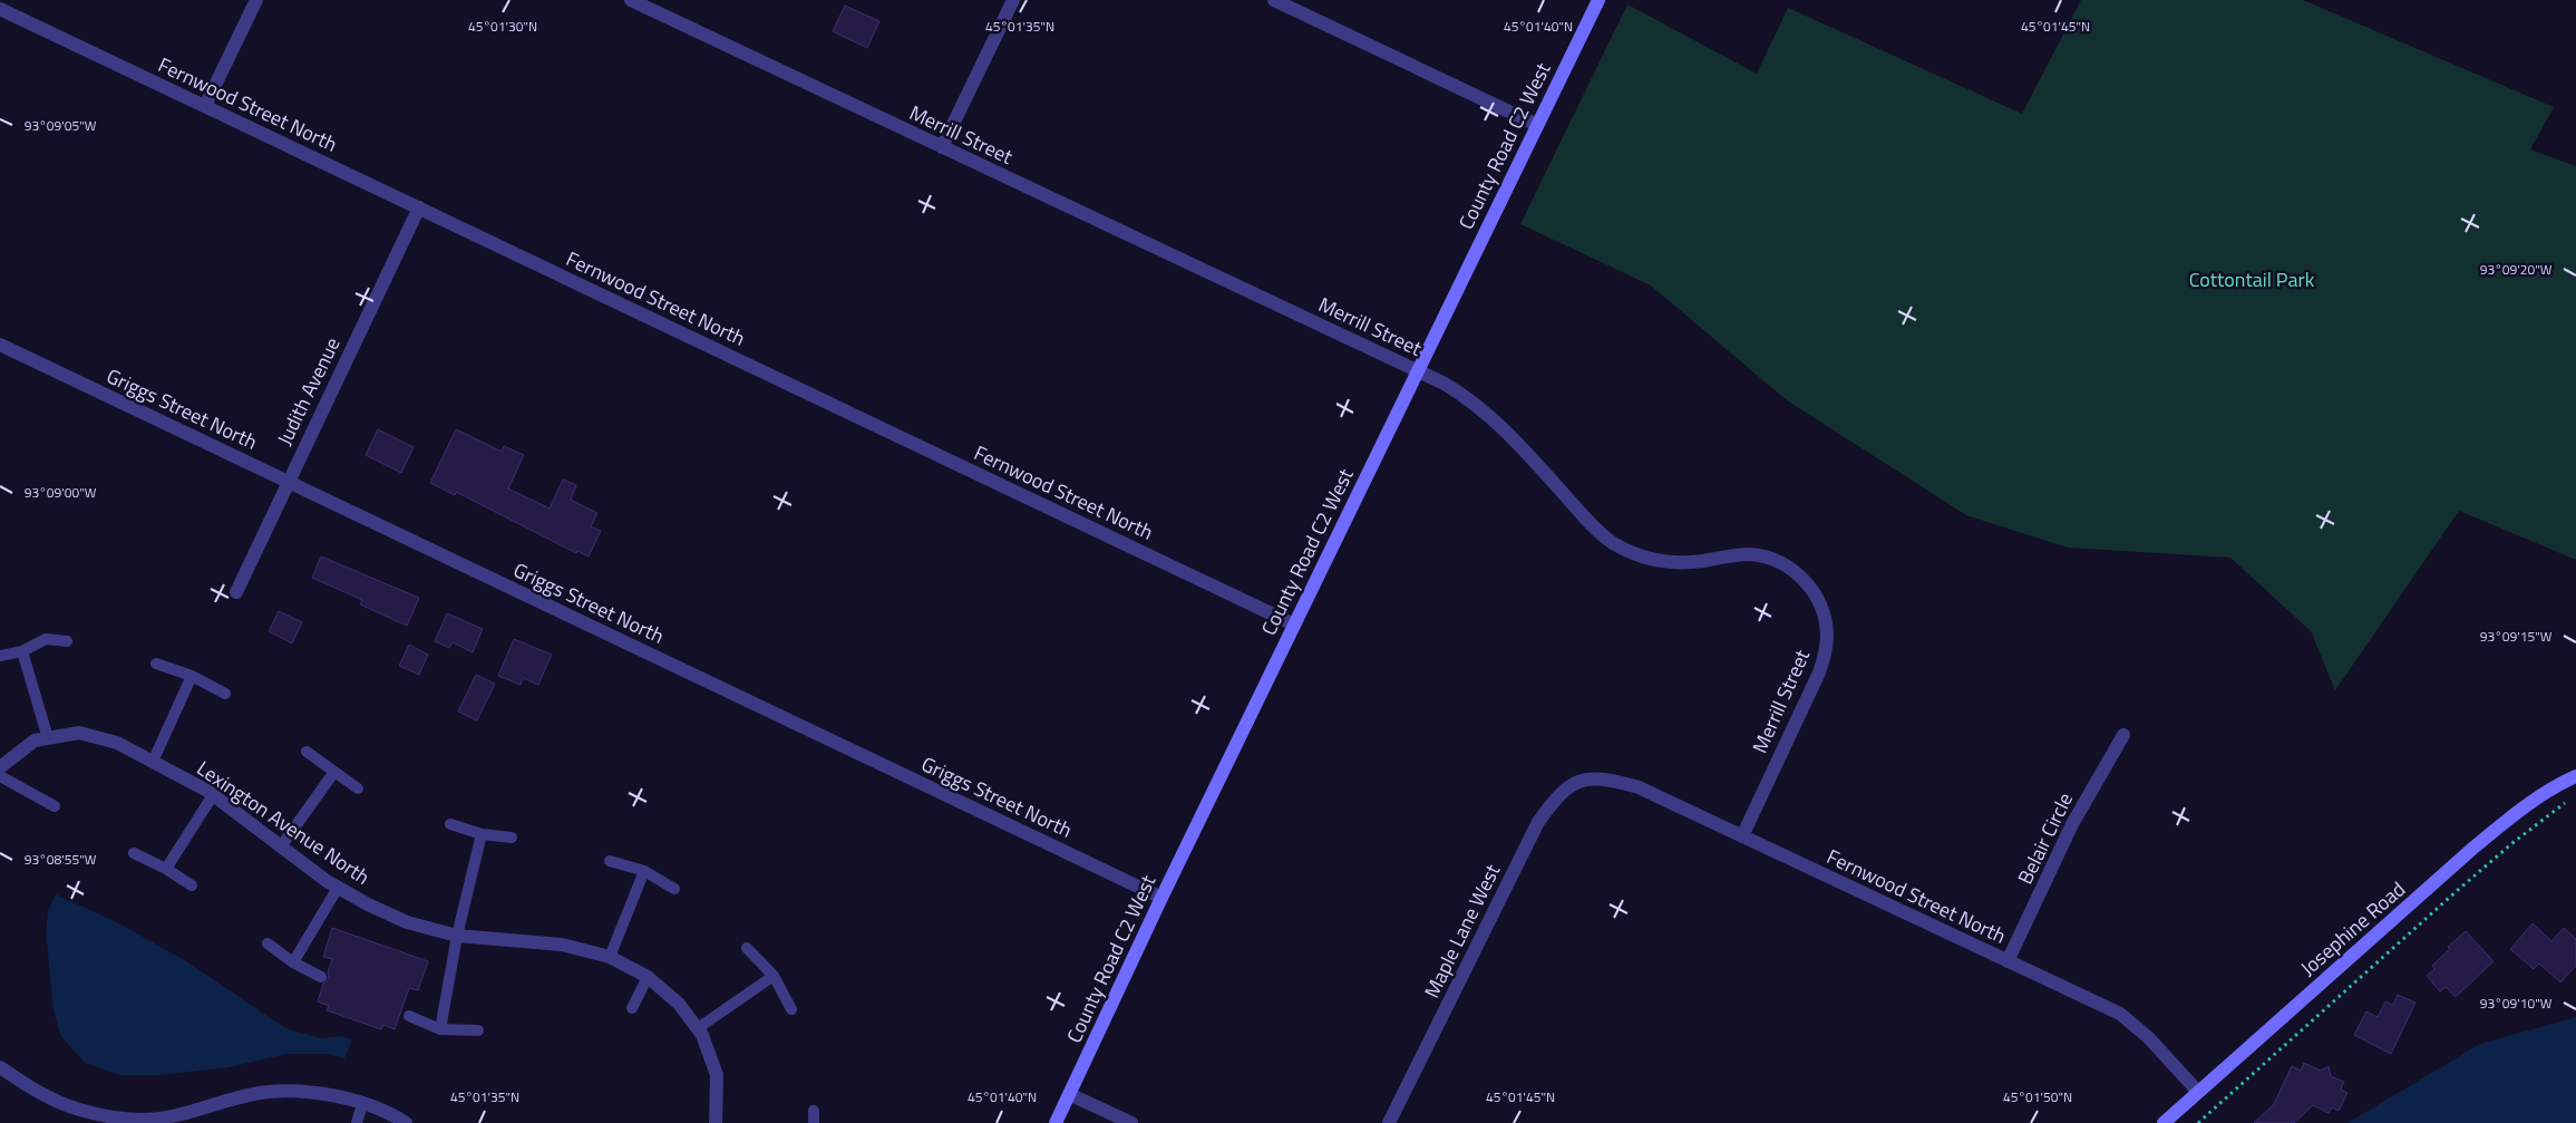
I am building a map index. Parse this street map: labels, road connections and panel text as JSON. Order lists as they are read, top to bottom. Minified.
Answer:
{"streets":{"street":["Fernwood Street North","Merrill Street","County Road C2 West","Judith Avenue","Griggs Street North","Lexington Avenue North","Belair Circle","Josephine Road","Maple Lane West"]},"crossings":[["Fernwood Street North","Merrill Street"],["Fernwood Street North","County Road C2 West"],["Fernwood Street North","Judith Avenue"],["Fernwood Street North","Belair Circle"],["Fernwood Street North","Josephine Road"],["Fernwood Street North","Maple Lane West"],["Merrill Street","County Road C2 West"],["County Road C2 West","Griggs Street North"],["Judith Avenue","Griggs Street North"]],"parks":["Cottontail Park"],"coordinates":["45°01'30\"N","45°01'35\"N","45°01'40\"N","45°01'45\"N","93°09'05\"W","93°09'20\"W","93°09'00\"W","93°09'15\"W","93°08'55\"W","93°09'10\"W","45°01'50\"N"]}
